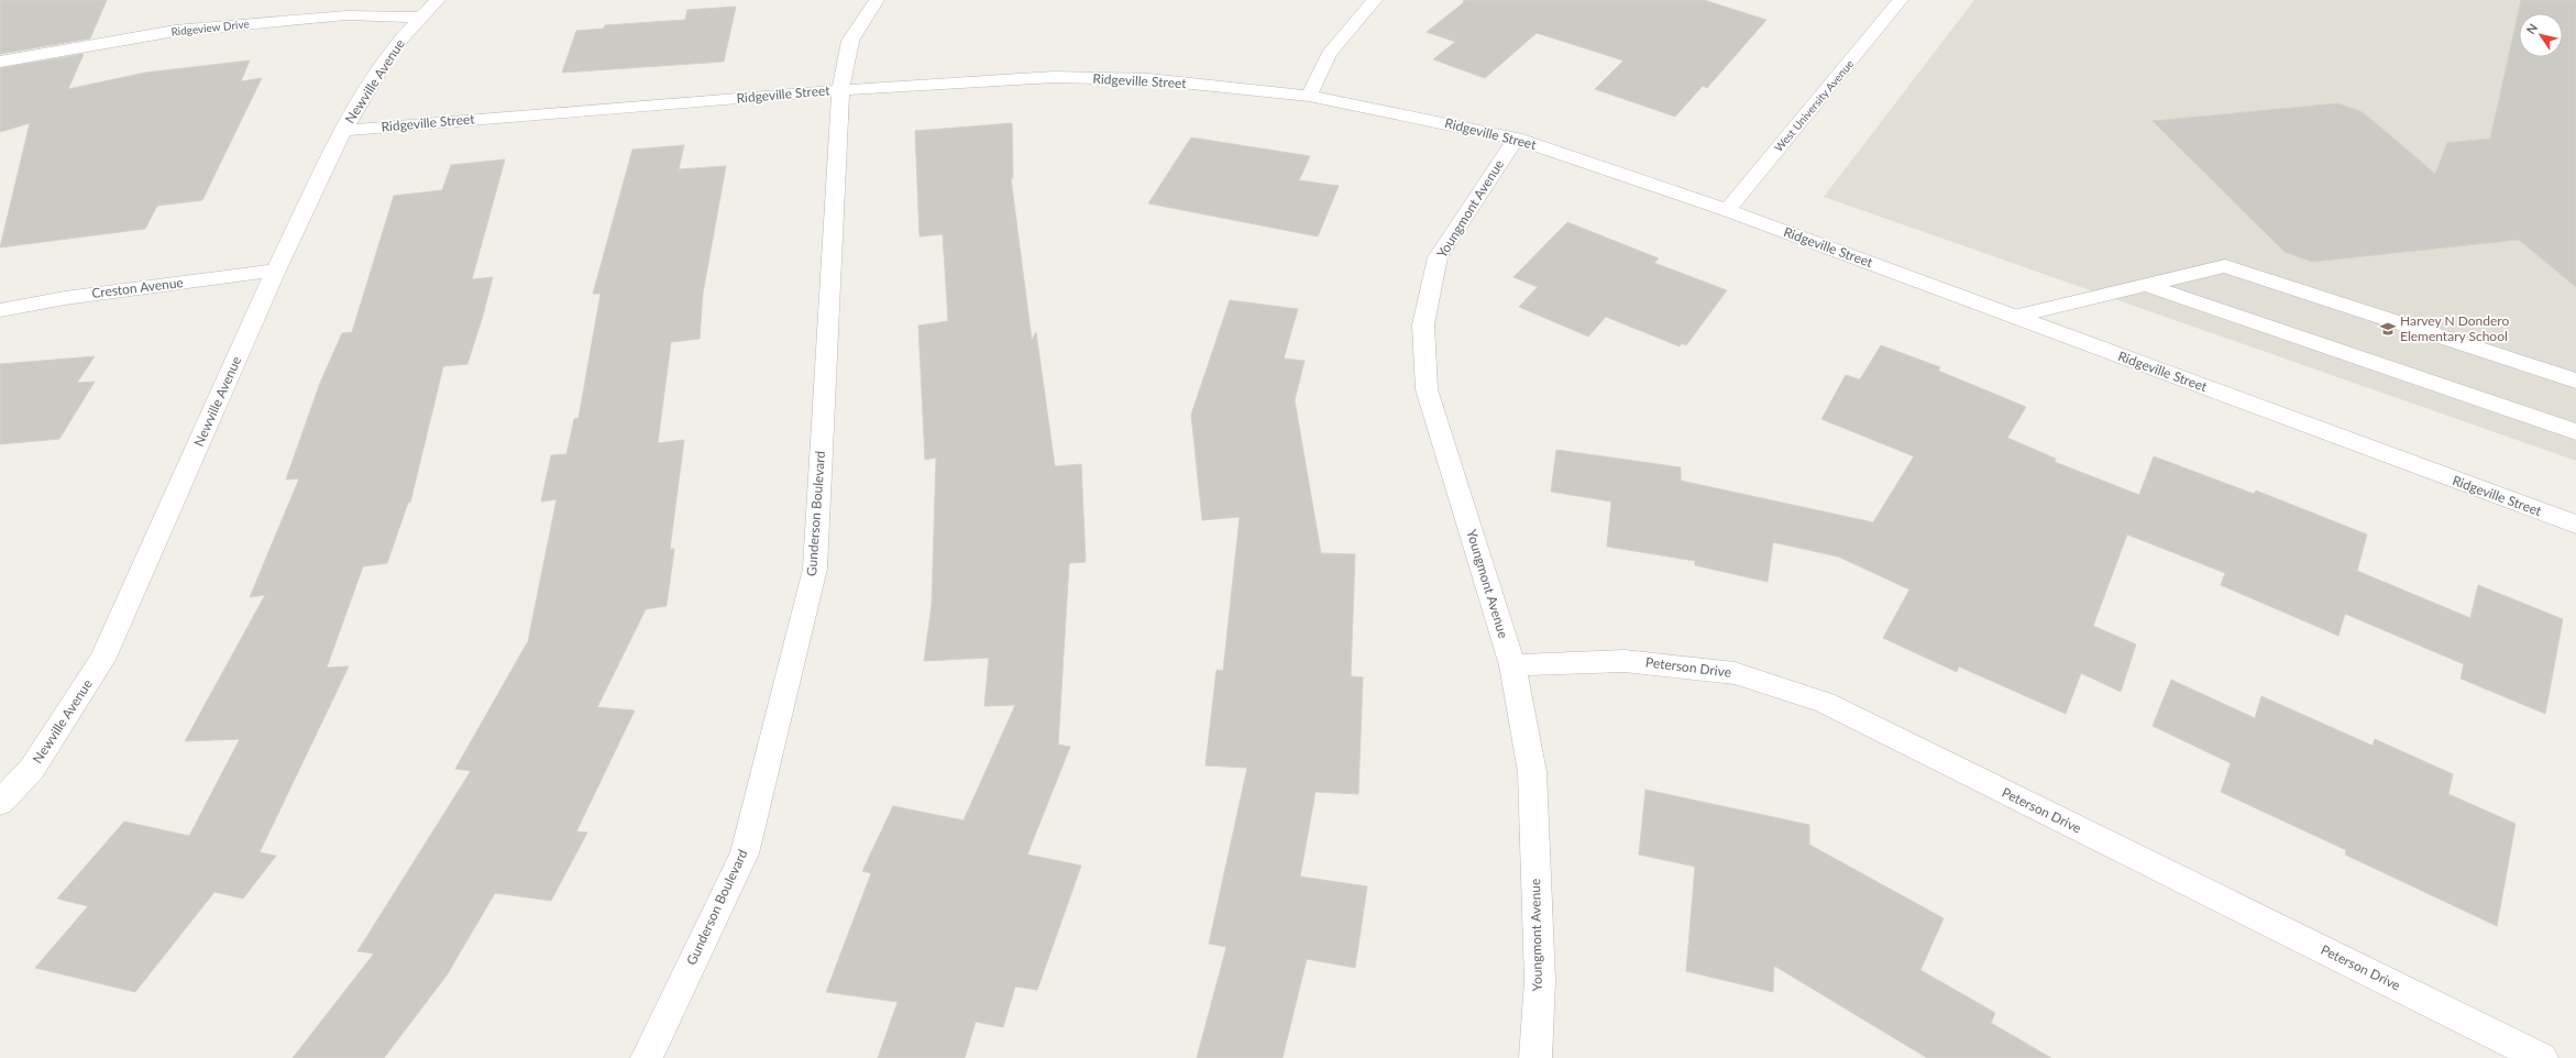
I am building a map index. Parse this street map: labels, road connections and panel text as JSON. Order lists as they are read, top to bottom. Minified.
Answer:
{"streets":{"street":["Ridgeview Drive","Newville Avenue","Ridgeville Street","West University Avenue","Youngmont Avenue","Creston Avenue","Gunderson Boulevard","Peterson Drive"]},"crossings":[["Ridgeview Drive","Newville Avenue"],["Newville Avenue","Ridgeville Street"],["Newville Avenue","Creston Avenue"],["Ridgeville Street","West University Avenue"],["Ridgeville Street","Youngmont Avenue"],["Ridgeville Street","Gunderson Boulevard"],["Youngmont Avenue","Peterson Drive"]],"places":{"school or university":["Harvey N Dondero Elementary School"]},"north":"top left"}
